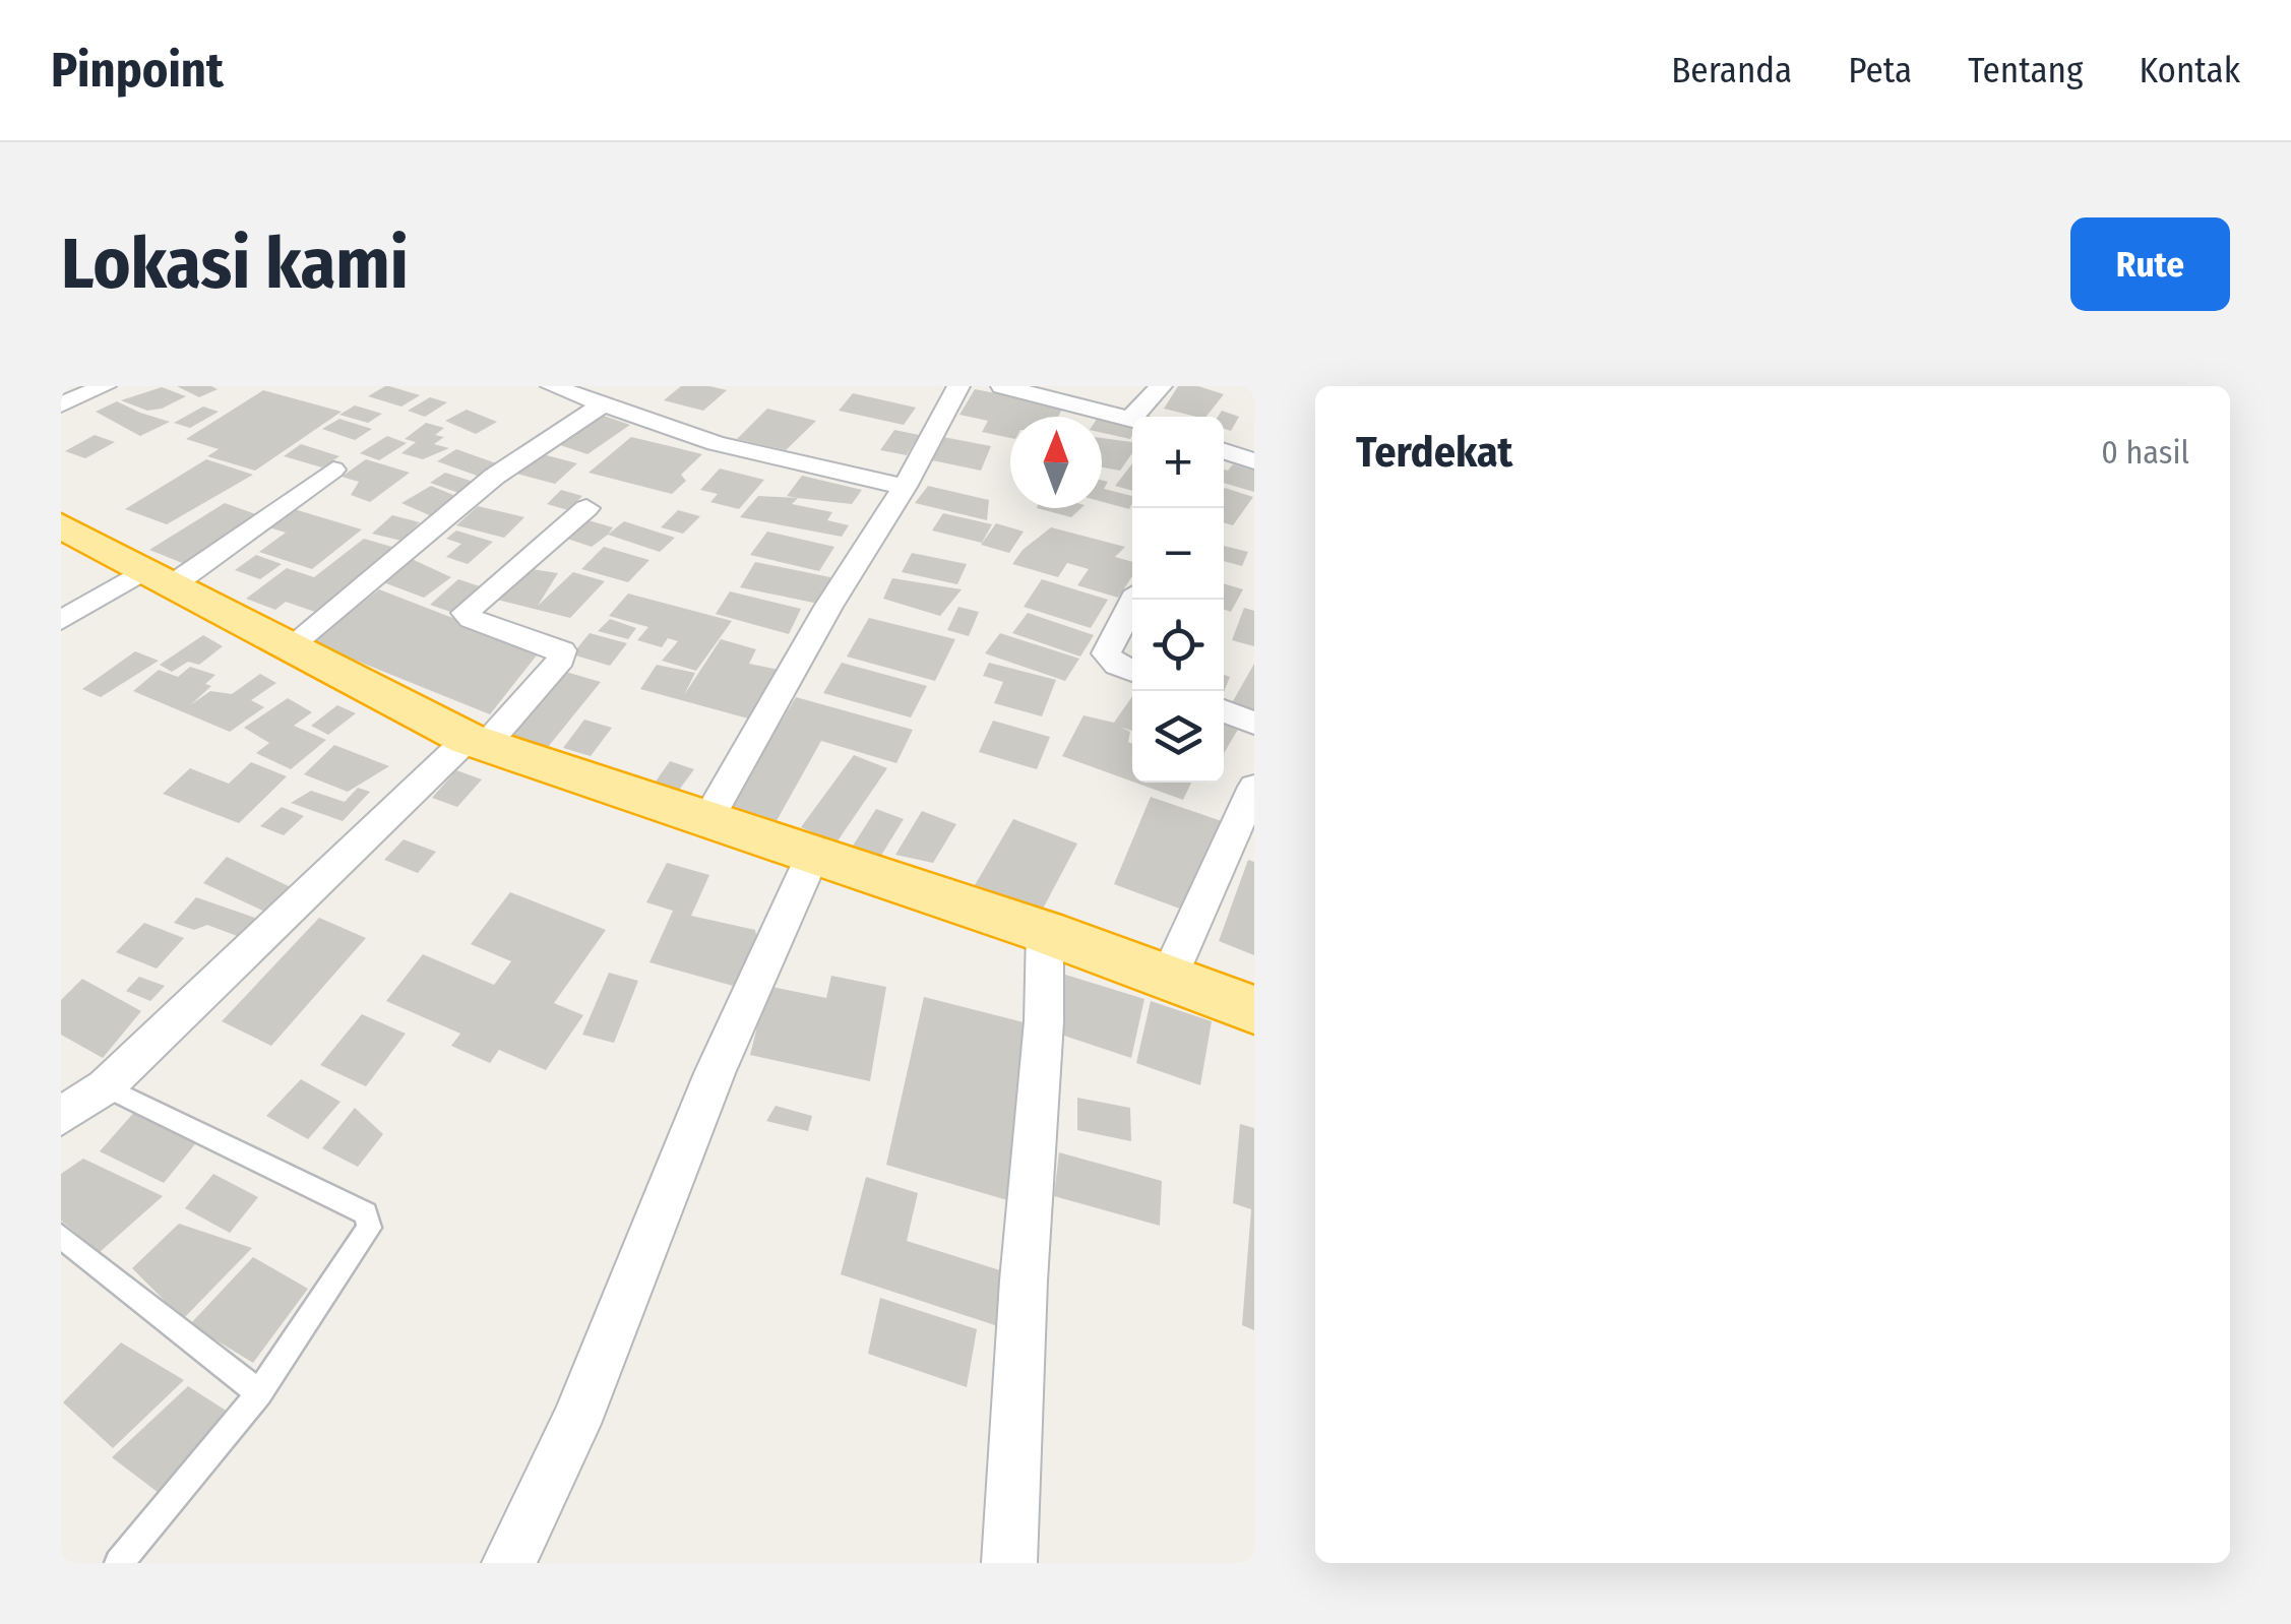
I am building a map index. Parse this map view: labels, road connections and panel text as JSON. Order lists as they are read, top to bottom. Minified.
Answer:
{"north":"top","page":{"header":"Pinpoint","nav":["Beranda","Peta","Tentang","Kontak"],"buttons":"Rute","title":"Lokasi kami","heading":["Terdekat","0 hasil"],"map_buttons":["+","−"]}}
